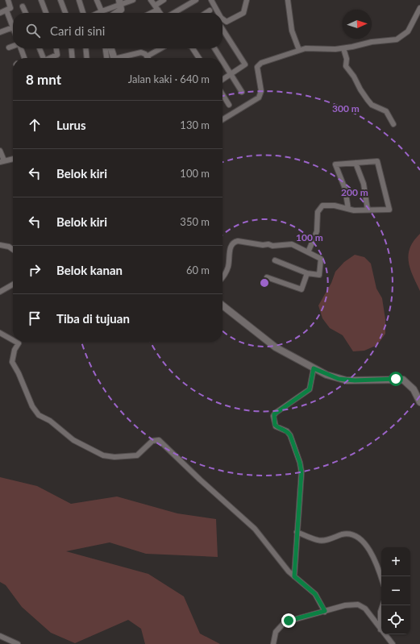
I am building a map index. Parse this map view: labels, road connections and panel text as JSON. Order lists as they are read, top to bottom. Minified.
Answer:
{"north":"right","page":{"search":"Cari di sini","heading":["8 mnt","Jalan kaki · 640 m"],"list":[["Lurus","130 m"],["Belok kiri","100 m"],["Belok kiri","350 m"],["Belok kanan","60 m"],"Tiba di tujuan"],"map_buttons":["+","−"]},"rings":["300 m","200 m","100 m"]}
